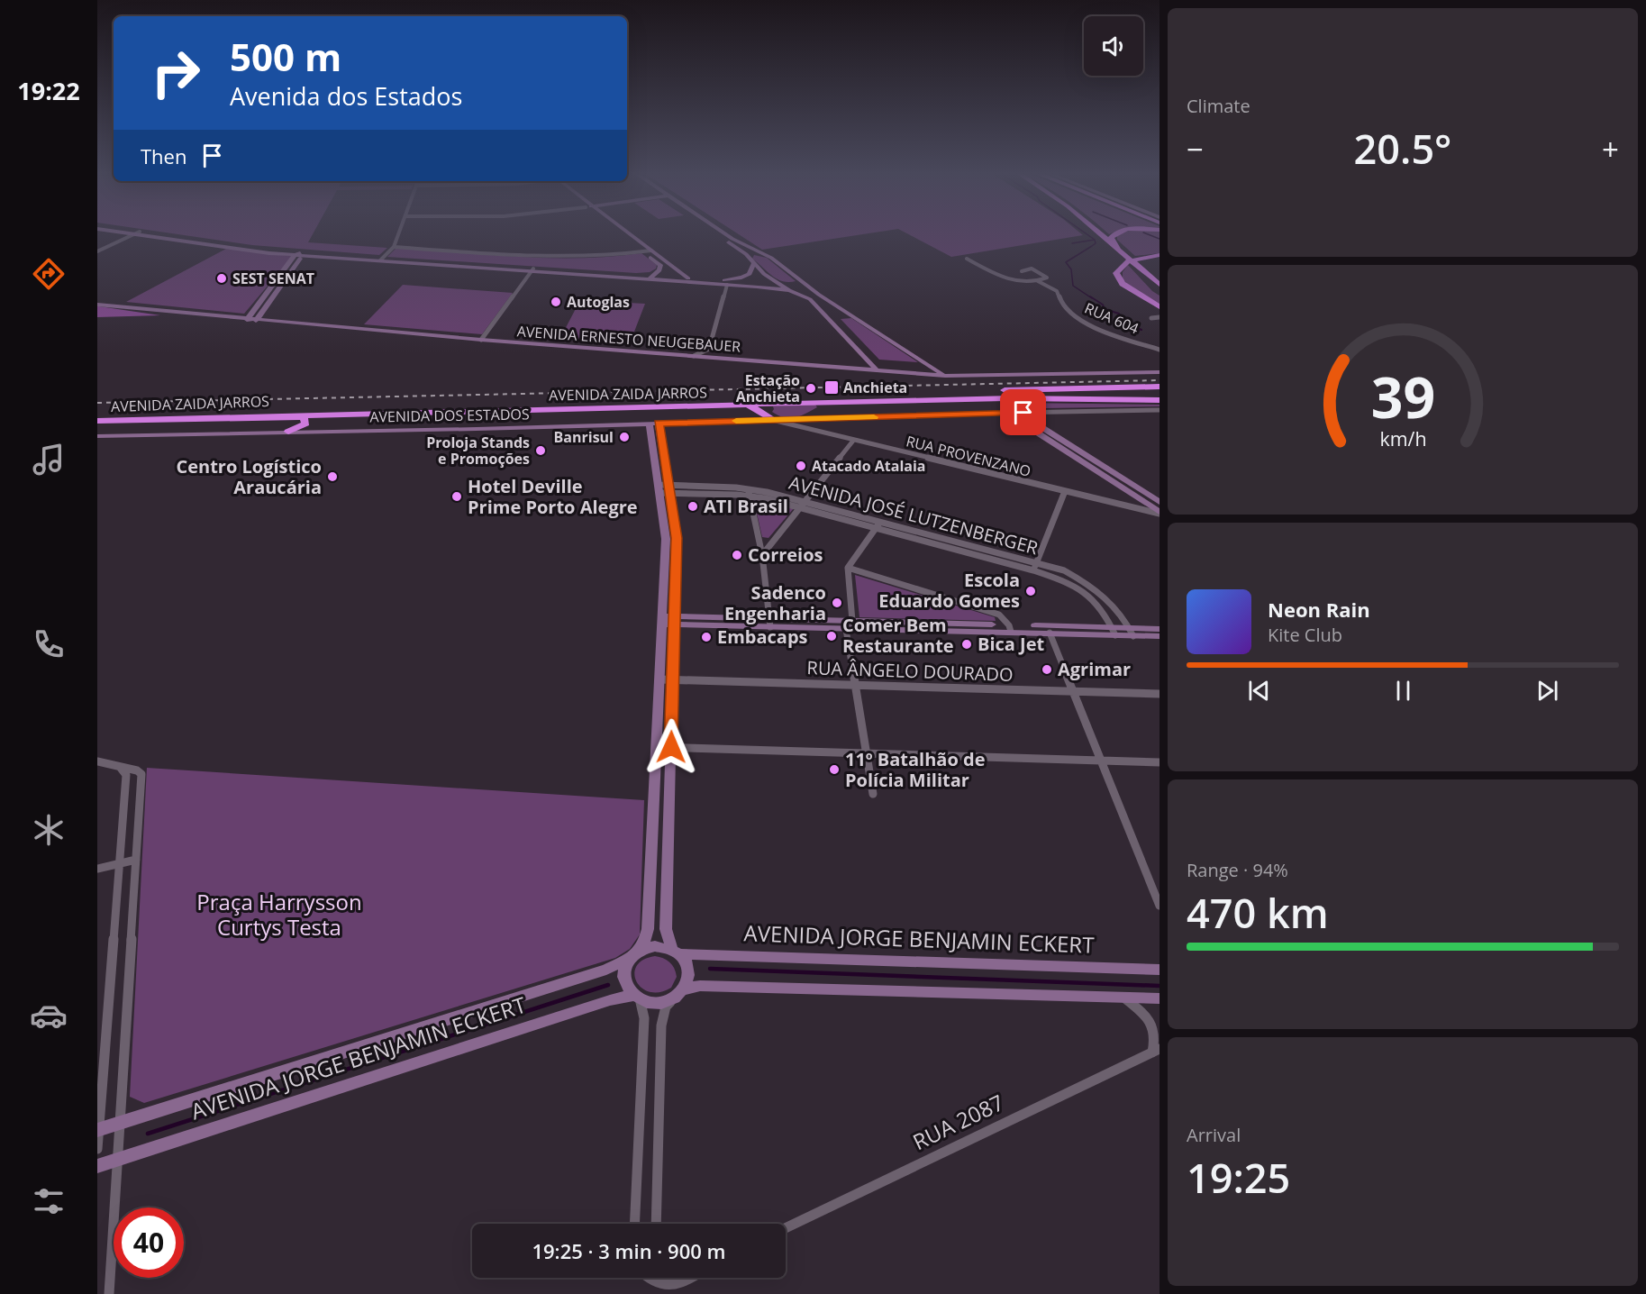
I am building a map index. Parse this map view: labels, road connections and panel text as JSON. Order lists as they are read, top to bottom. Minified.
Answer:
{"streets":{"highway":["AVENIDA ZAIDA JARROS"],"street":["RUA 604","AVENIDA ERNESTO NEUGEBAUER","AVENIDA DOS ESTADOS","RUA PROVENZANO","AVENIDA JOSÉ LUTZENBERGER","RUA ÂNGELO DOURADO","AVENIDA JORGE BENJAMIN ECKERT","RUA 2087"]},"crossings":[["AVENIDA DOS ESTADOS","RUA PROVENZANO"]],"parks":["Praça Harrysson Curtys Testa"],"places":{"other":["SEST SENAT","Autoglas","Estação Anchieta","Banrisul","Proloja Stands e Promoções","Atacado Atalaia","Centro Logístico Araucária","Hotel Deville Prime Porto Alegre","ATI Brasil","Correios","Escola Eduardo Gomes","Sadenco Engenharia","Comer Bem Restaurante","Embacaps","Bica Jet","Agrimar","11º Batalhão de Polícia Militar"],"transit":["Anchieta"]},"page":{"tabs":"19:22","tile":["Climate",["Range · 94%","470 km"],["Arrival","19:25"]],"turn":["500 m","Avenida dos Estados"],"heat":["−","20.5°","+"],"then":"Then","song":["Neon Rain","Kite Club"],"limit":"40","trip":"19:25 · 3 min · 900 m","gauge":["39","km/h"]}}
